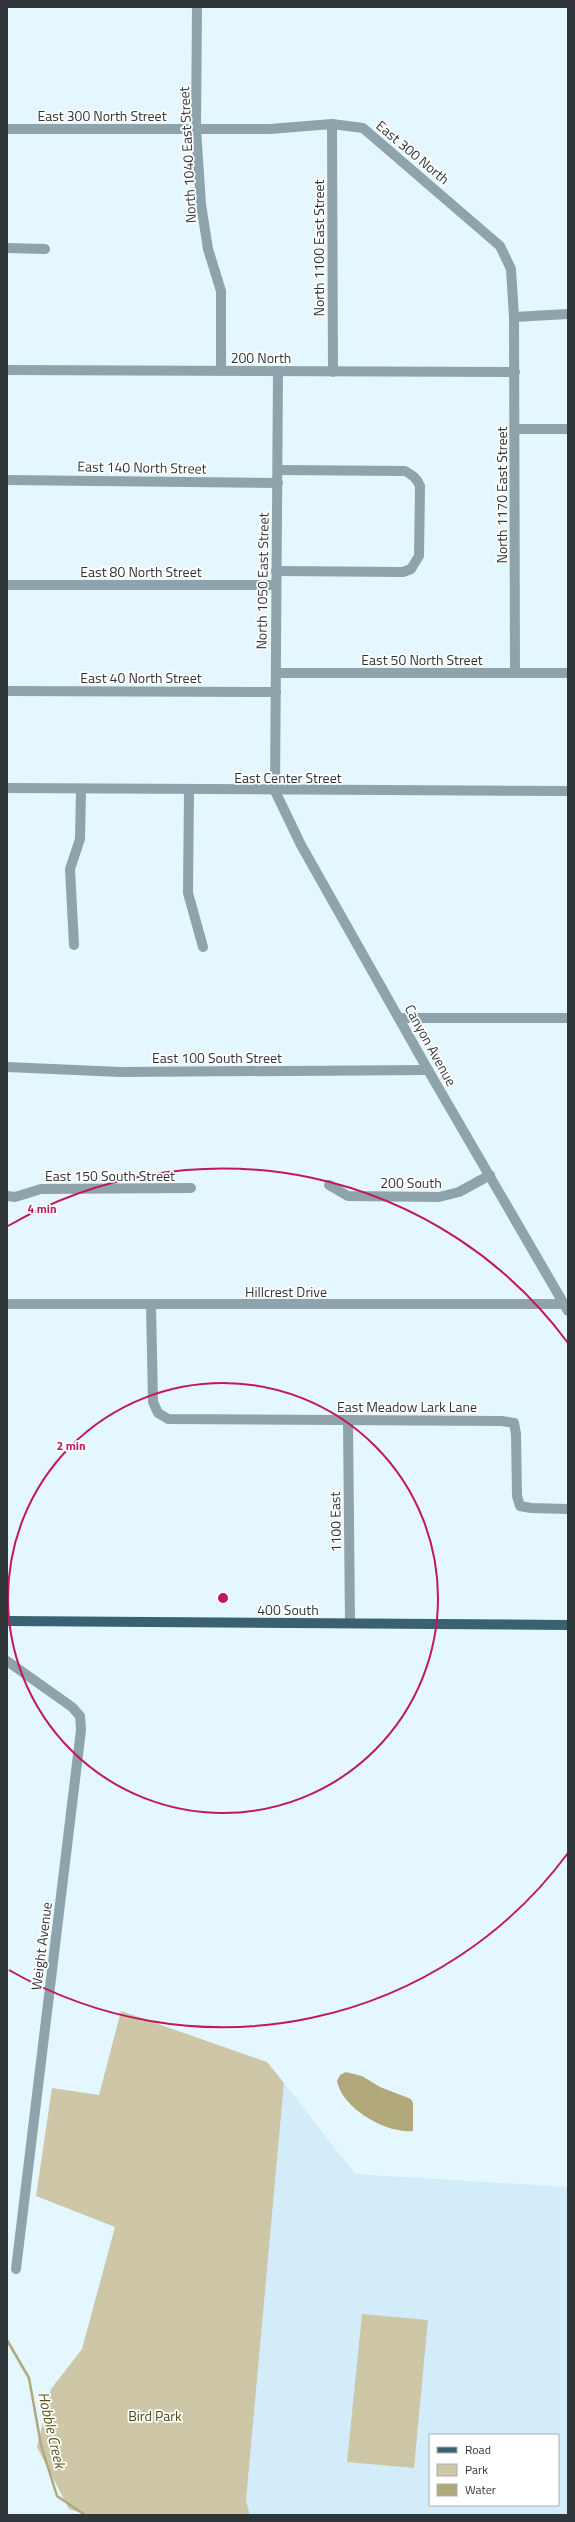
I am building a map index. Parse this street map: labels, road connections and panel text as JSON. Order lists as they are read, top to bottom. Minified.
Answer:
{"streets":{"main road":["400 South"],"street":["East 300 North Street","East 300 North","North 1040 East Street","North 1100 East Street","200 North","East 140 North Street","North 1170 East Street","East 80 North Street","North 1050 East Street","East 50 North Street","East 40 North Street","East Center Street","Canyon Avenue","East 100 South Street","East 150 South Street","200 South","Hillcrest Drive","East Meadow Lark Lane","1100 East","Weight Avenue"]},"crossings":[["East 300 North Street","East 300 North"],["East 300 North Street","North 1040 East Street"],["East 300 North","North 1100 East Street"],["East 300 North","North 1170 East Street"],["North 1040 East Street","200 North"],["North 1100 East Street","200 North"],["200 North","North 1170 East Street"],["200 North","North 1050 East Street"],["East 140 North Street","North 1050 East Street"],["North 1170 East Street","East 50 North Street"],["East 80 North Street","North 1050 East Street"],["North 1050 East Street","East 50 North Street"],["North 1050 East Street","East 40 North Street"],["North 1050 East Street","East Center Street"],["North 1050 East Street","Canyon Avenue"],["East Center Street","Canyon Avenue"],["Canyon Avenue","East 100 South Street"],["Canyon Avenue","200 South"],["Canyon Avenue","Hillcrest Drive"],["Hillcrest Drive","East Meadow Lark Lane"],["East Meadow Lark Lane","1100 East"],["1100 East","400 South"]],"water":["Hobble Creek"],"parks":["Bird Park"],"legend":["Road","Park","Water"],"rings":["4 min","2 min"]}
